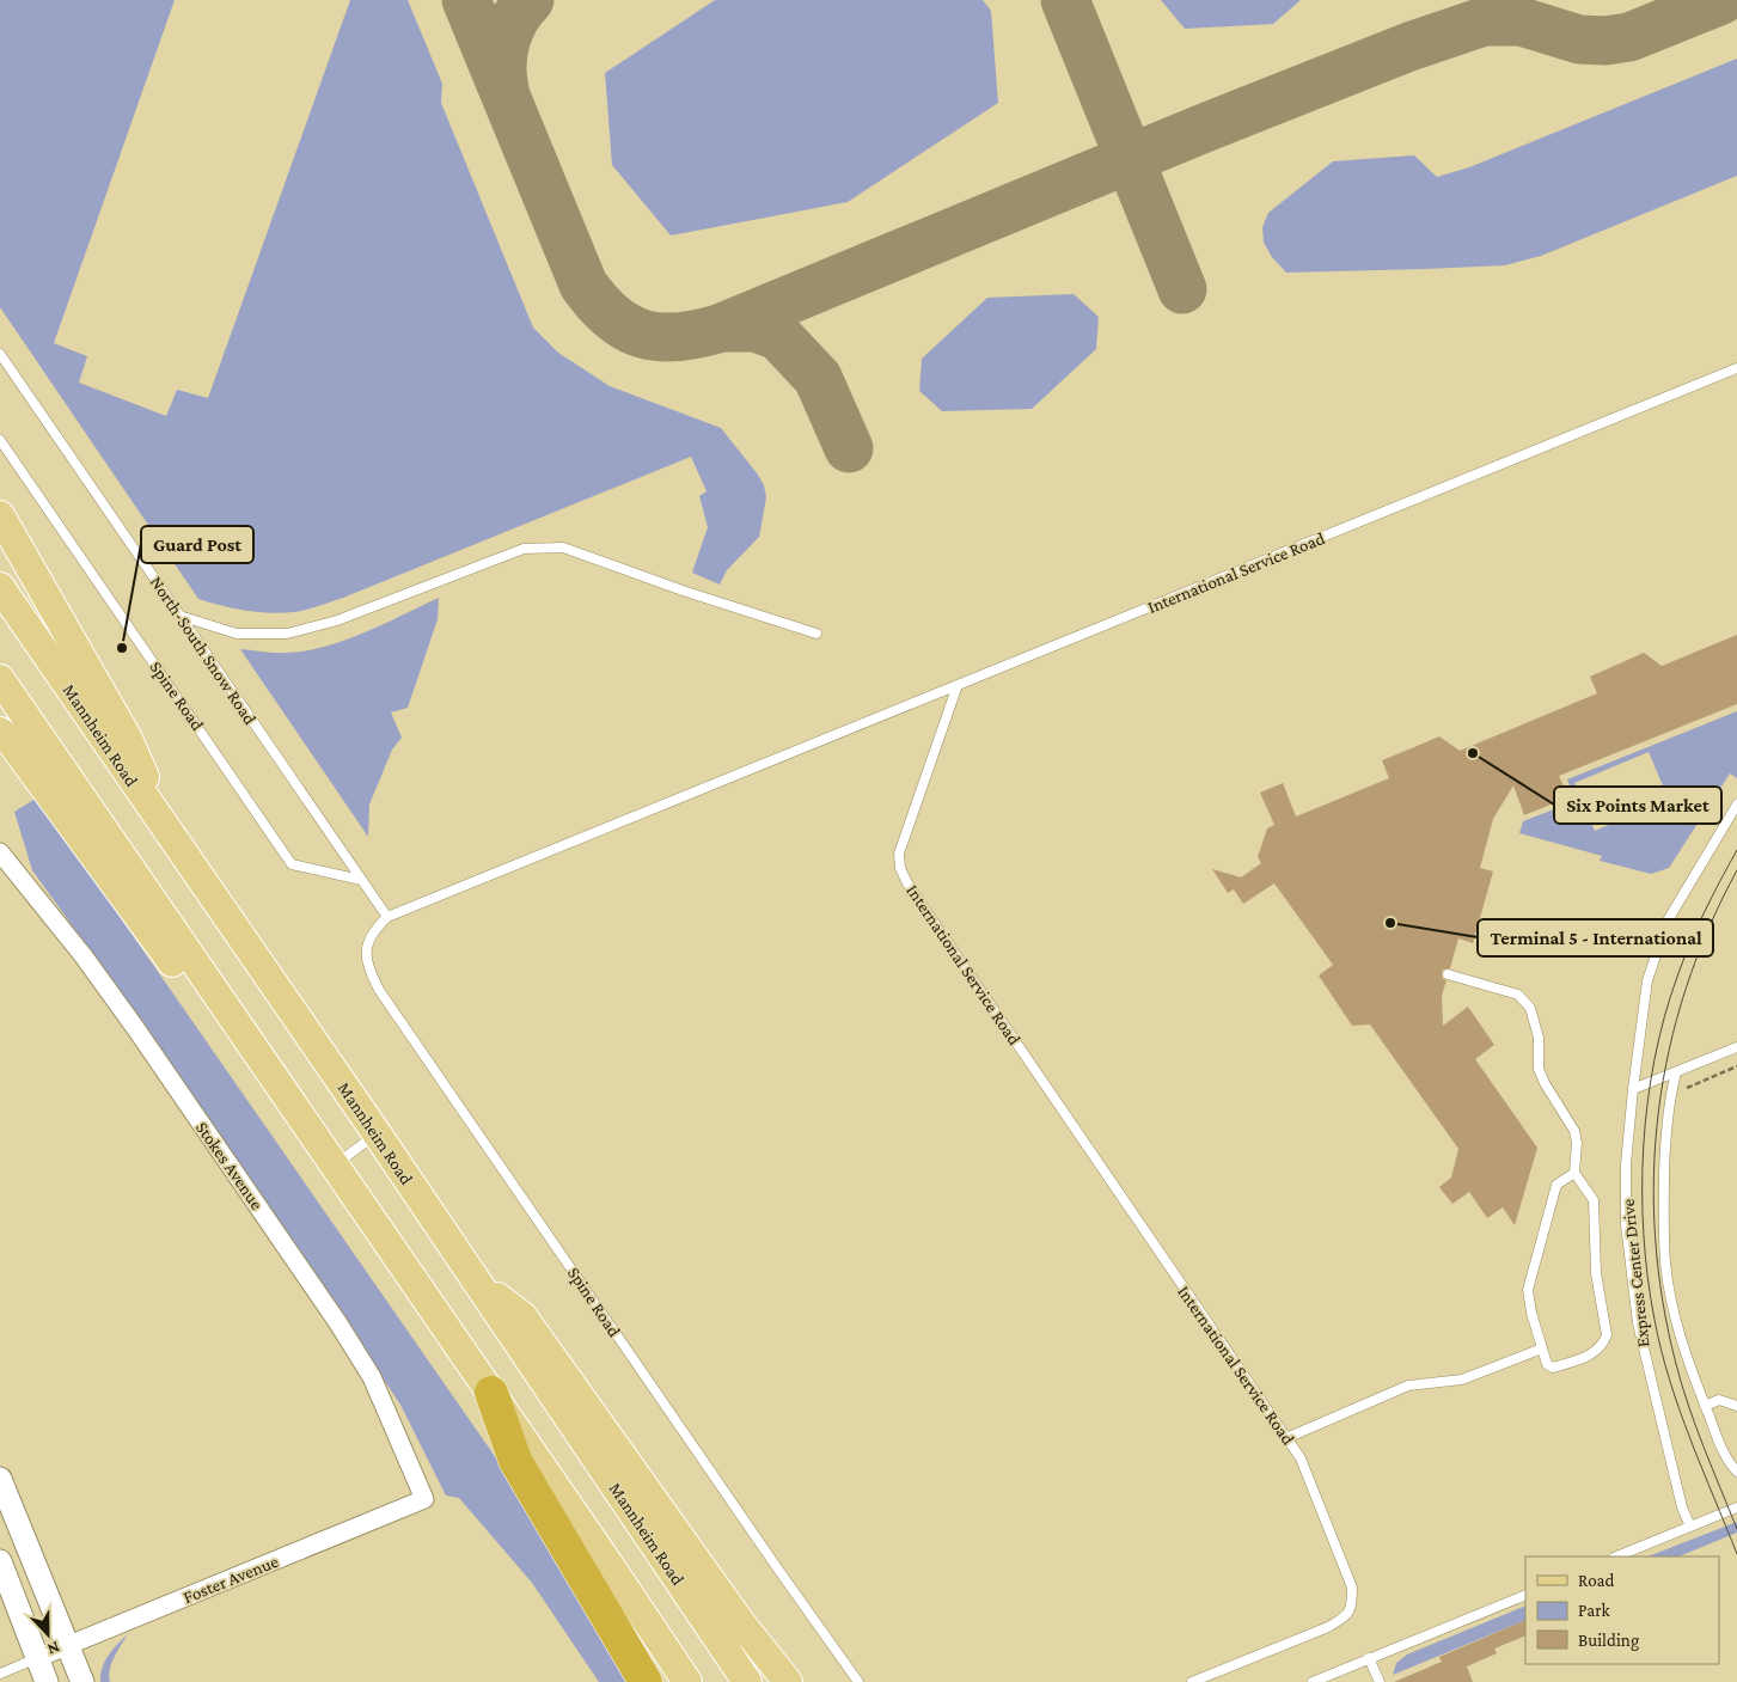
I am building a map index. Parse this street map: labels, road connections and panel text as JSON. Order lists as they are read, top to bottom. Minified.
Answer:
{"streets":{"main road":["Mannheim Road"],"street":["Stokes Avenue","Foster Avenue"],"lane":["International Service Road","North-South Snow Road","Spine Road","Express Center Drive"]},"crossings":[["North-South Snow Road","Spine Road"],["Stokes Avenue","Foster Avenue"]],"places":["Guard Post","Six Points Market","Terminal 5 - International"],"legend":["Road","Park","Building"],"north":"bottom"}
